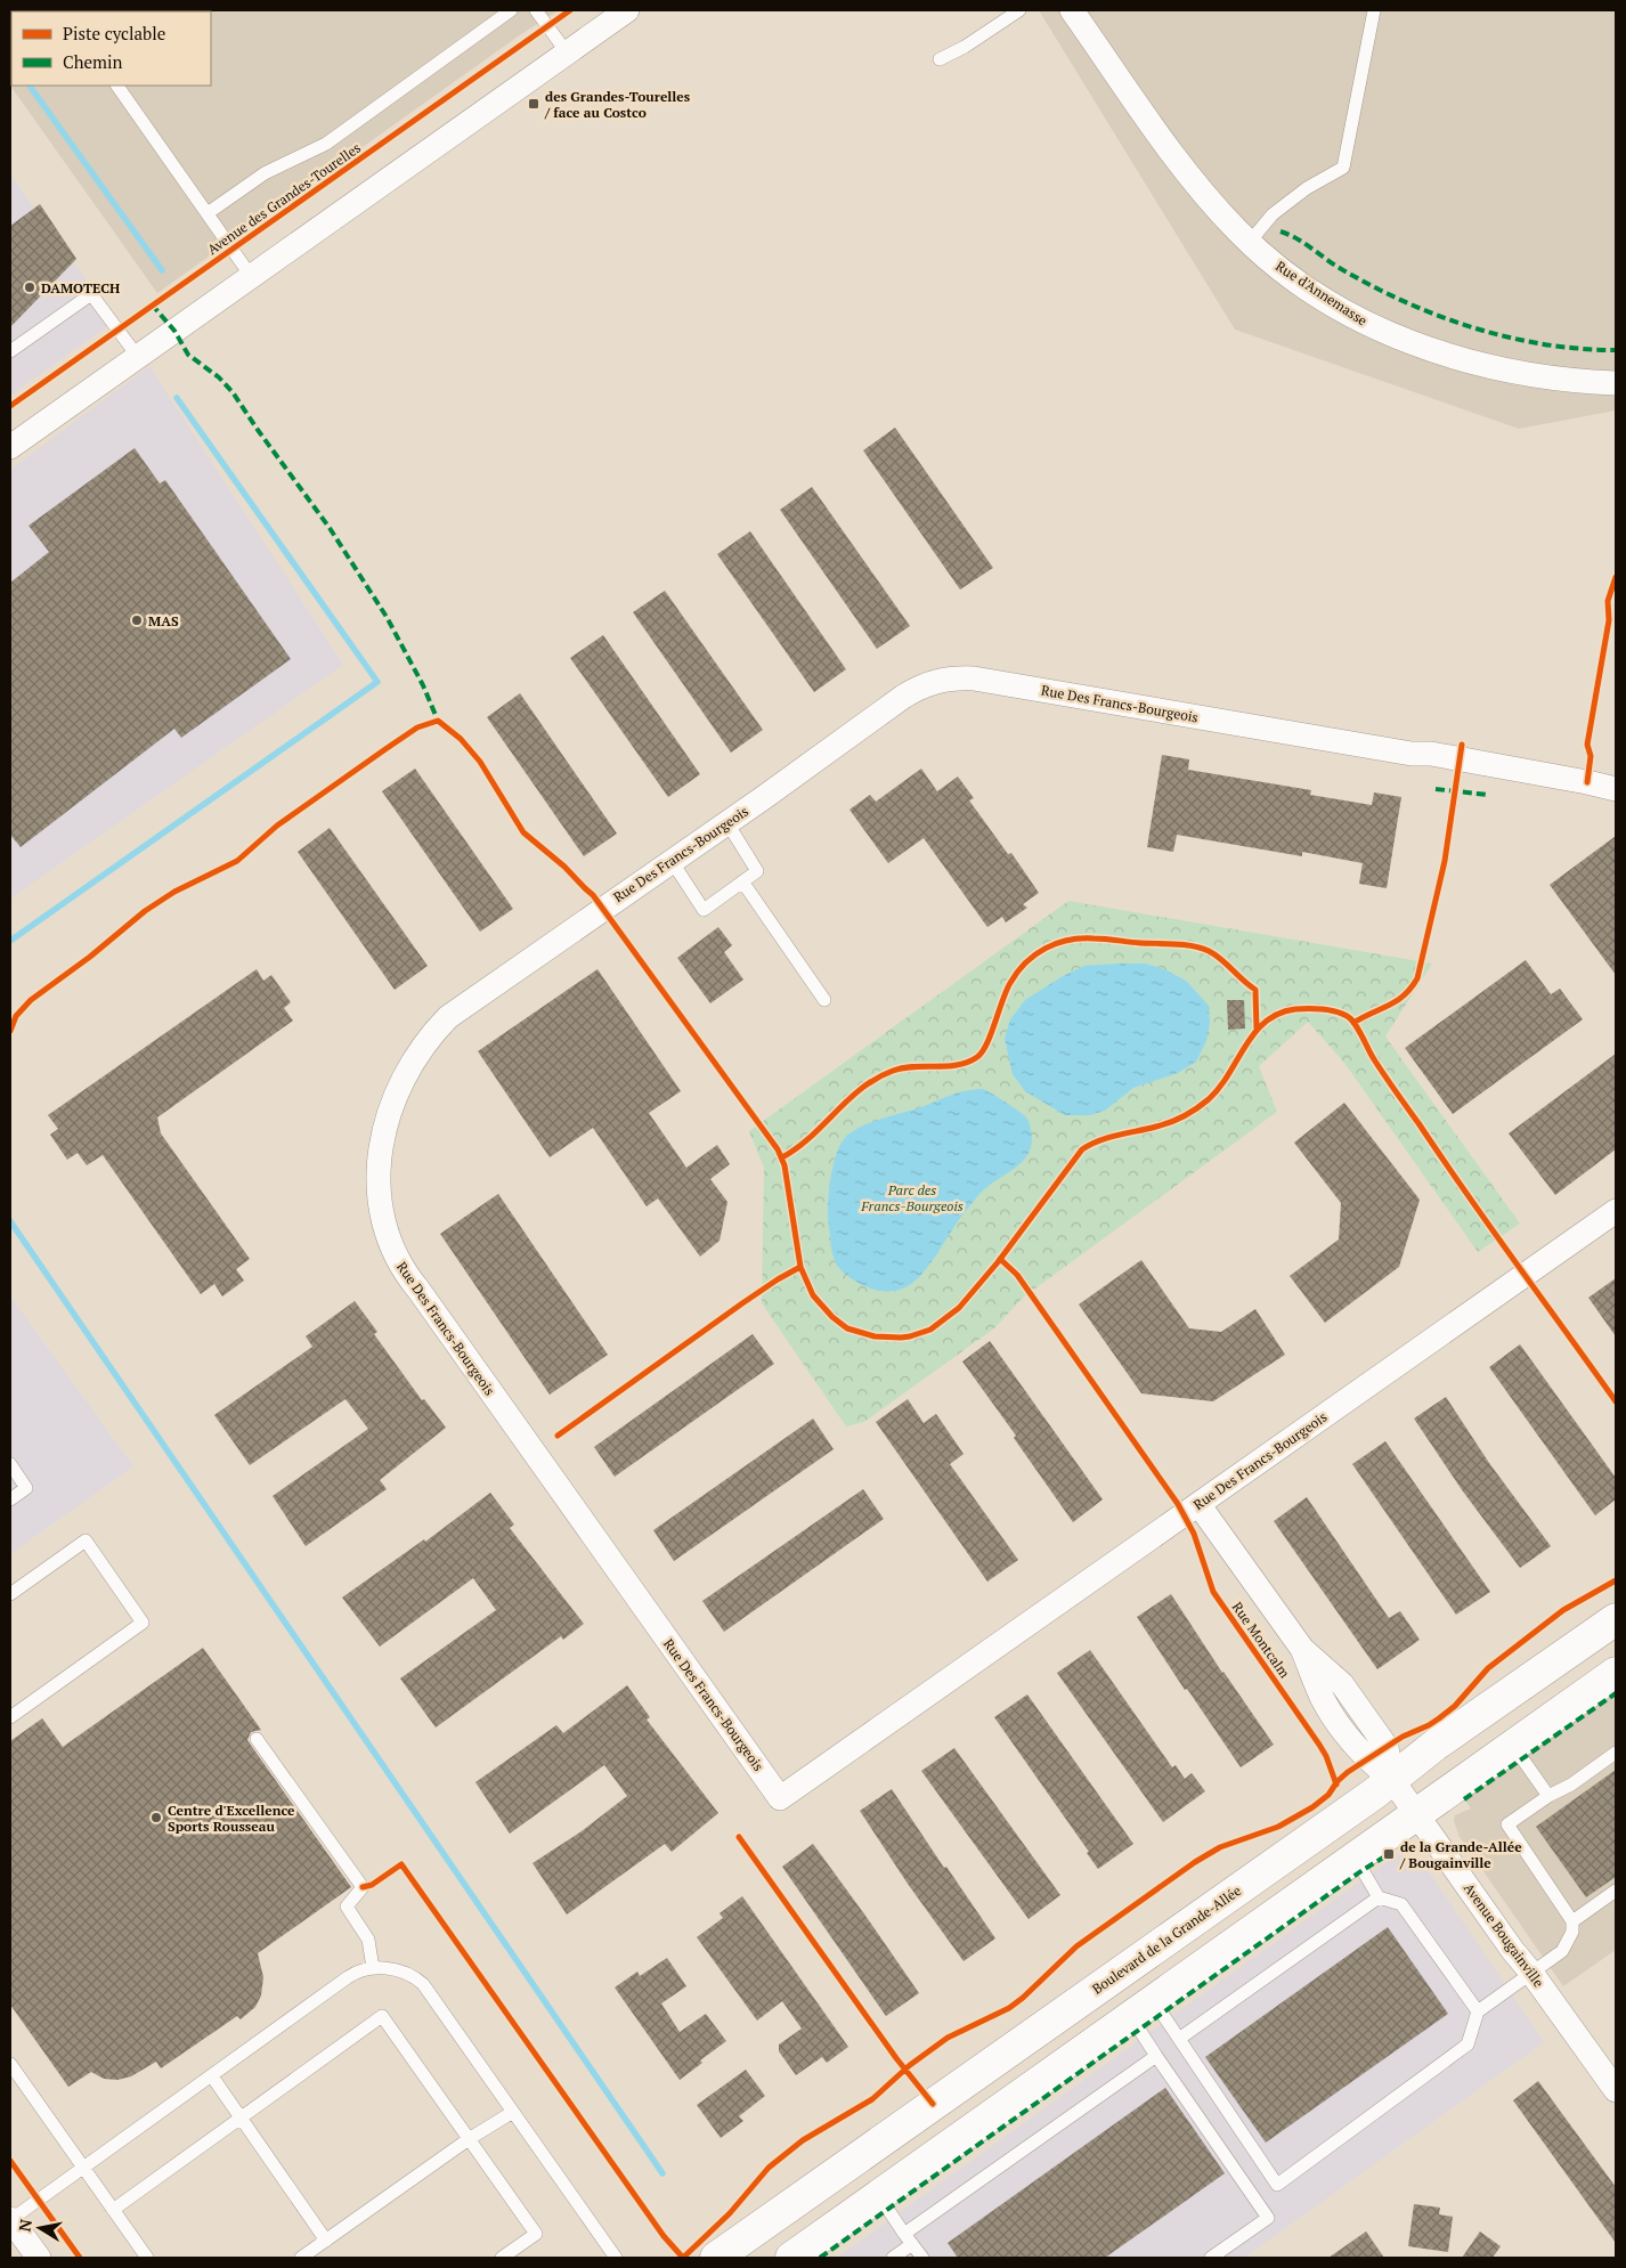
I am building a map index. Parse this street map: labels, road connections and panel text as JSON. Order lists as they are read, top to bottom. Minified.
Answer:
{"streets":{"street":["Rue d'Annemasse","Rue Des Francs-Bourgeois","Rue Montcalm","Avenue Bougainville","Boulevard de la Grande-Allée"],"cycle path":["Avenue des Grandes-Tourelles"]},"crossings":[["Rue Des Francs-Bourgeois","Rue Montcalm"],["Rue Montcalm","Avenue Bougainville"],["Rue Montcalm","Boulevard de la Grande-Allée"],["Avenue Bougainville","Boulevard de la Grande-Allée"]],"parks":["Parc des Francs-Bourgeois"],"places":{"transit":["des Grandes-Tourelles / face au Costco","de la Grande-Allée / Bougainville"],"other":["DAMOTECH","MAS","Centre d'Excellence Sports Rousseau"]},"legend":["Piste cyclable","Chemin"],"north":"left"}
